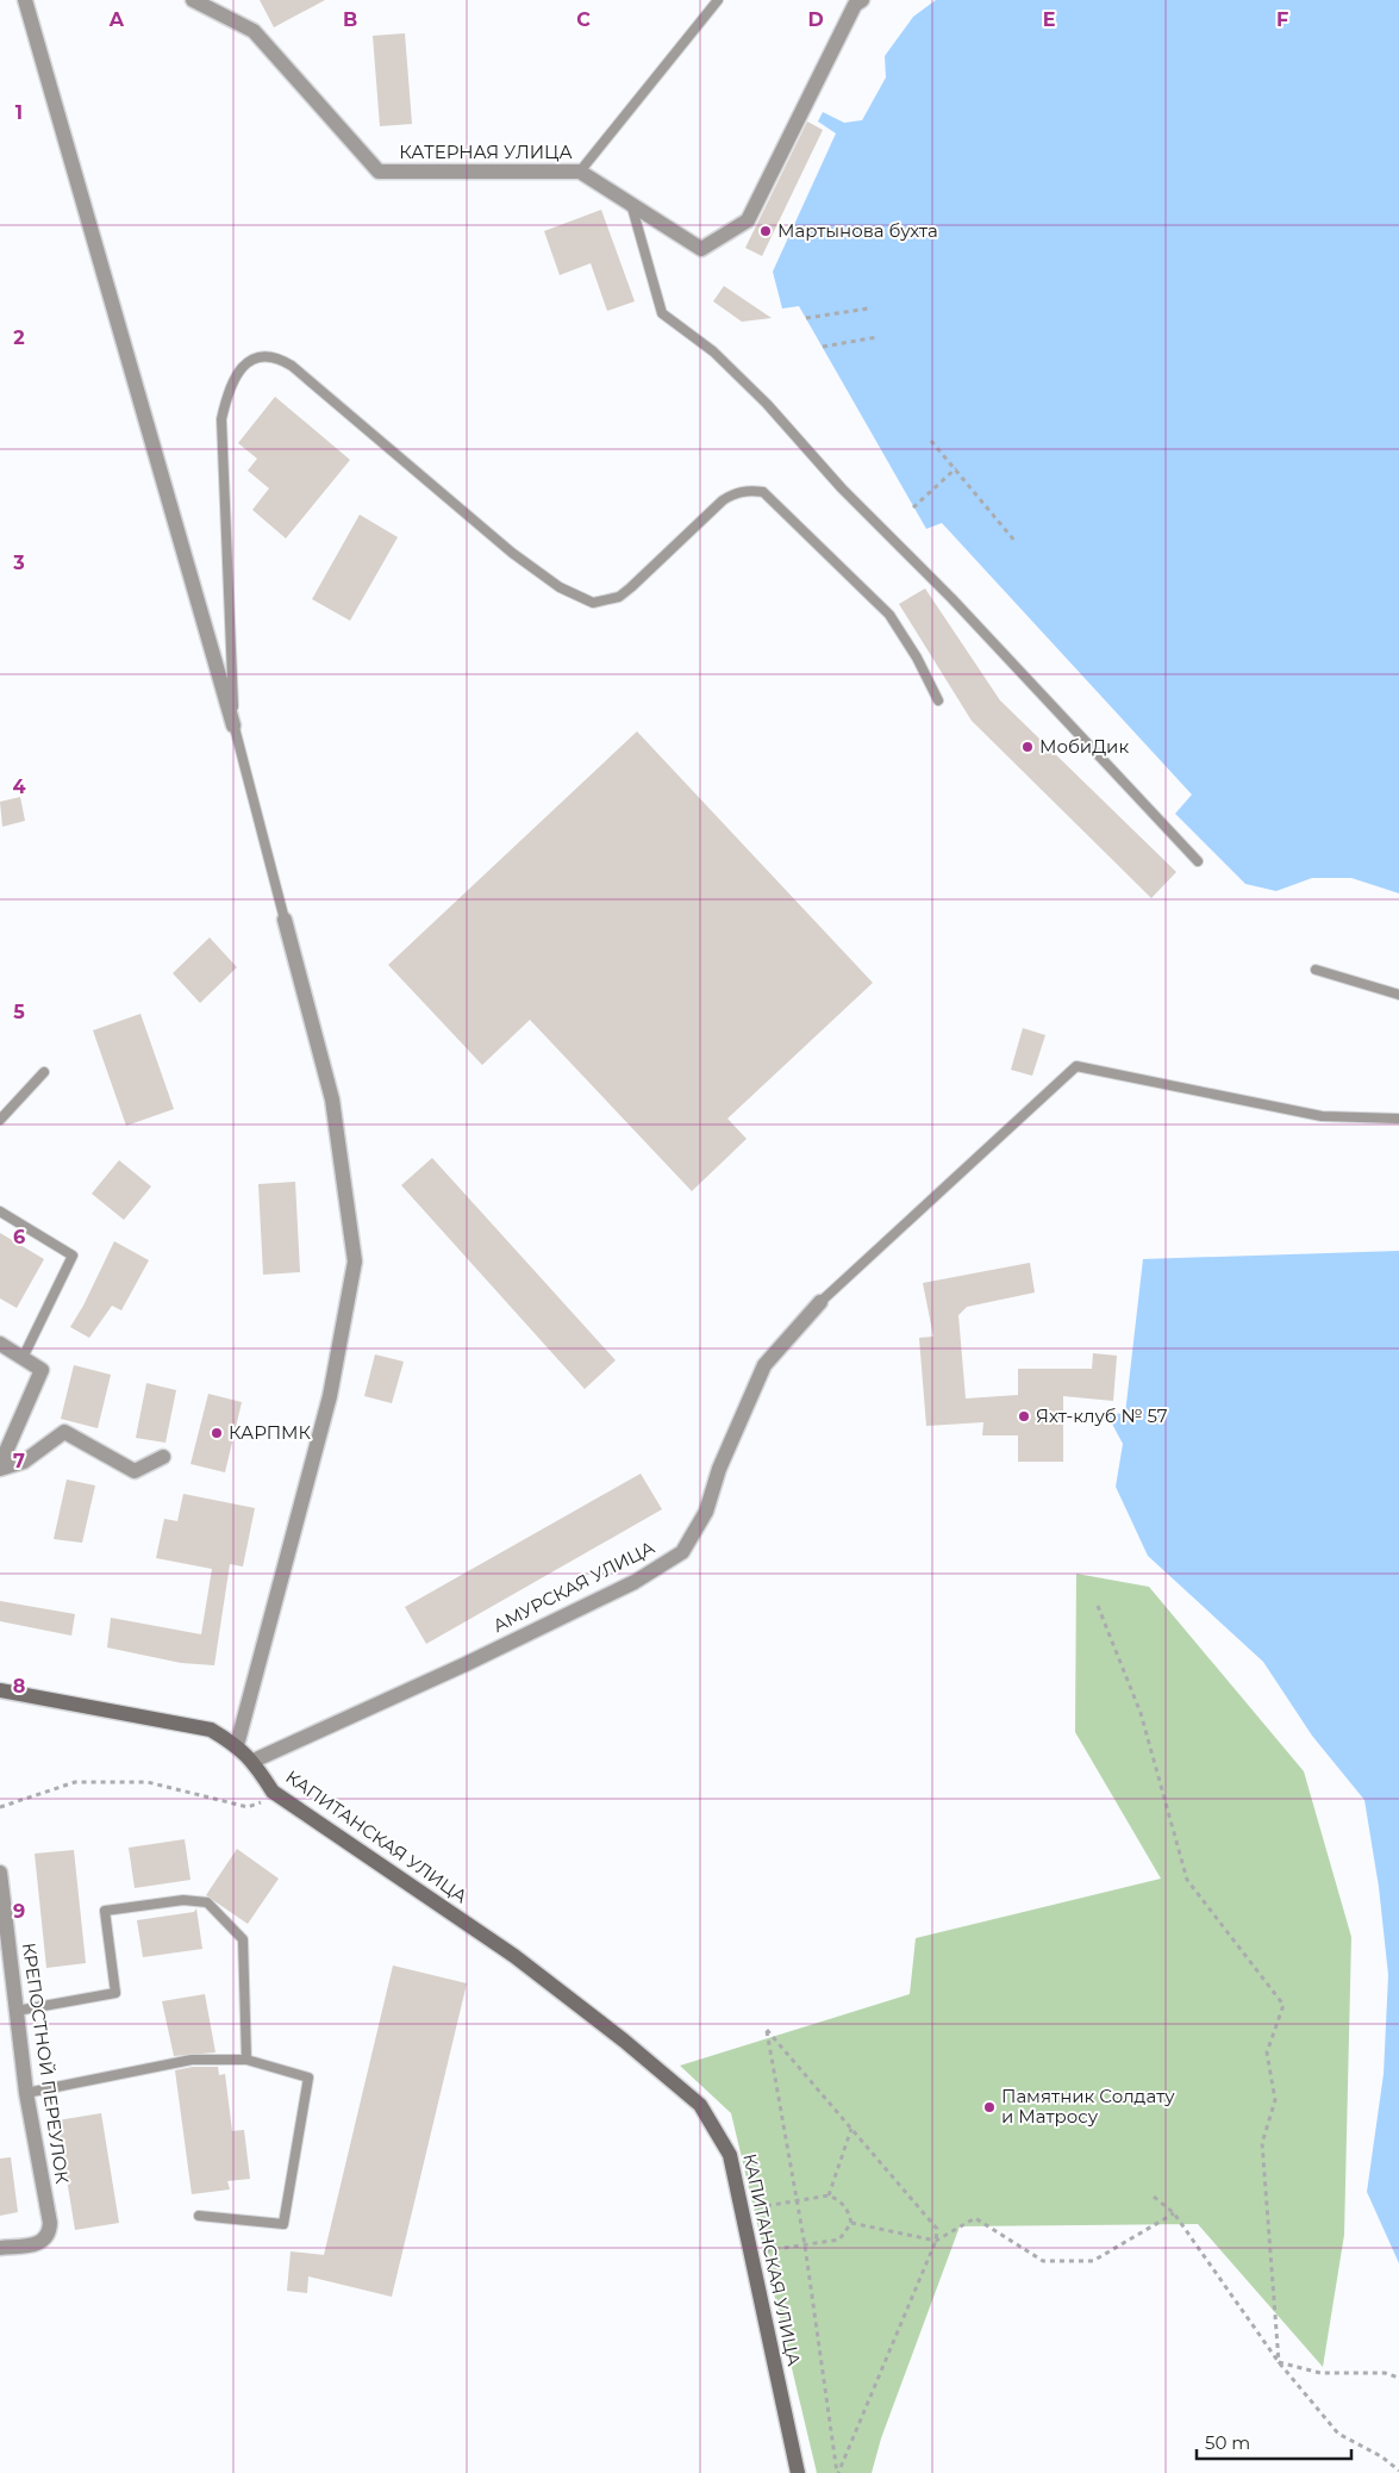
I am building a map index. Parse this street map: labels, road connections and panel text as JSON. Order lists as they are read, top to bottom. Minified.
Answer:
{"streets":{"main road":["КАПИТАНСКАЯ УЛИЦА"],"street":["КАТЕРНАЯ УЛИЦА","АМУРСКАЯ УЛИЦА","КРЕПОСТНОЙ ПЕРЕУЛОК"]},"crossings":[["АМУРСКАЯ УЛИЦА","КАПИТАНСКАЯ УЛИЦА"]],"places":["Мартынова бухта","МобиДик","Яхт-клуб № 57","КАРПМК","Памятник Солдату и Матросу"],"scale_bar":"50 m","grid":{"columns":["A","B","C","D","E","F"],"rows":["1","2","3","4","5","6","7","8","9"]}}
